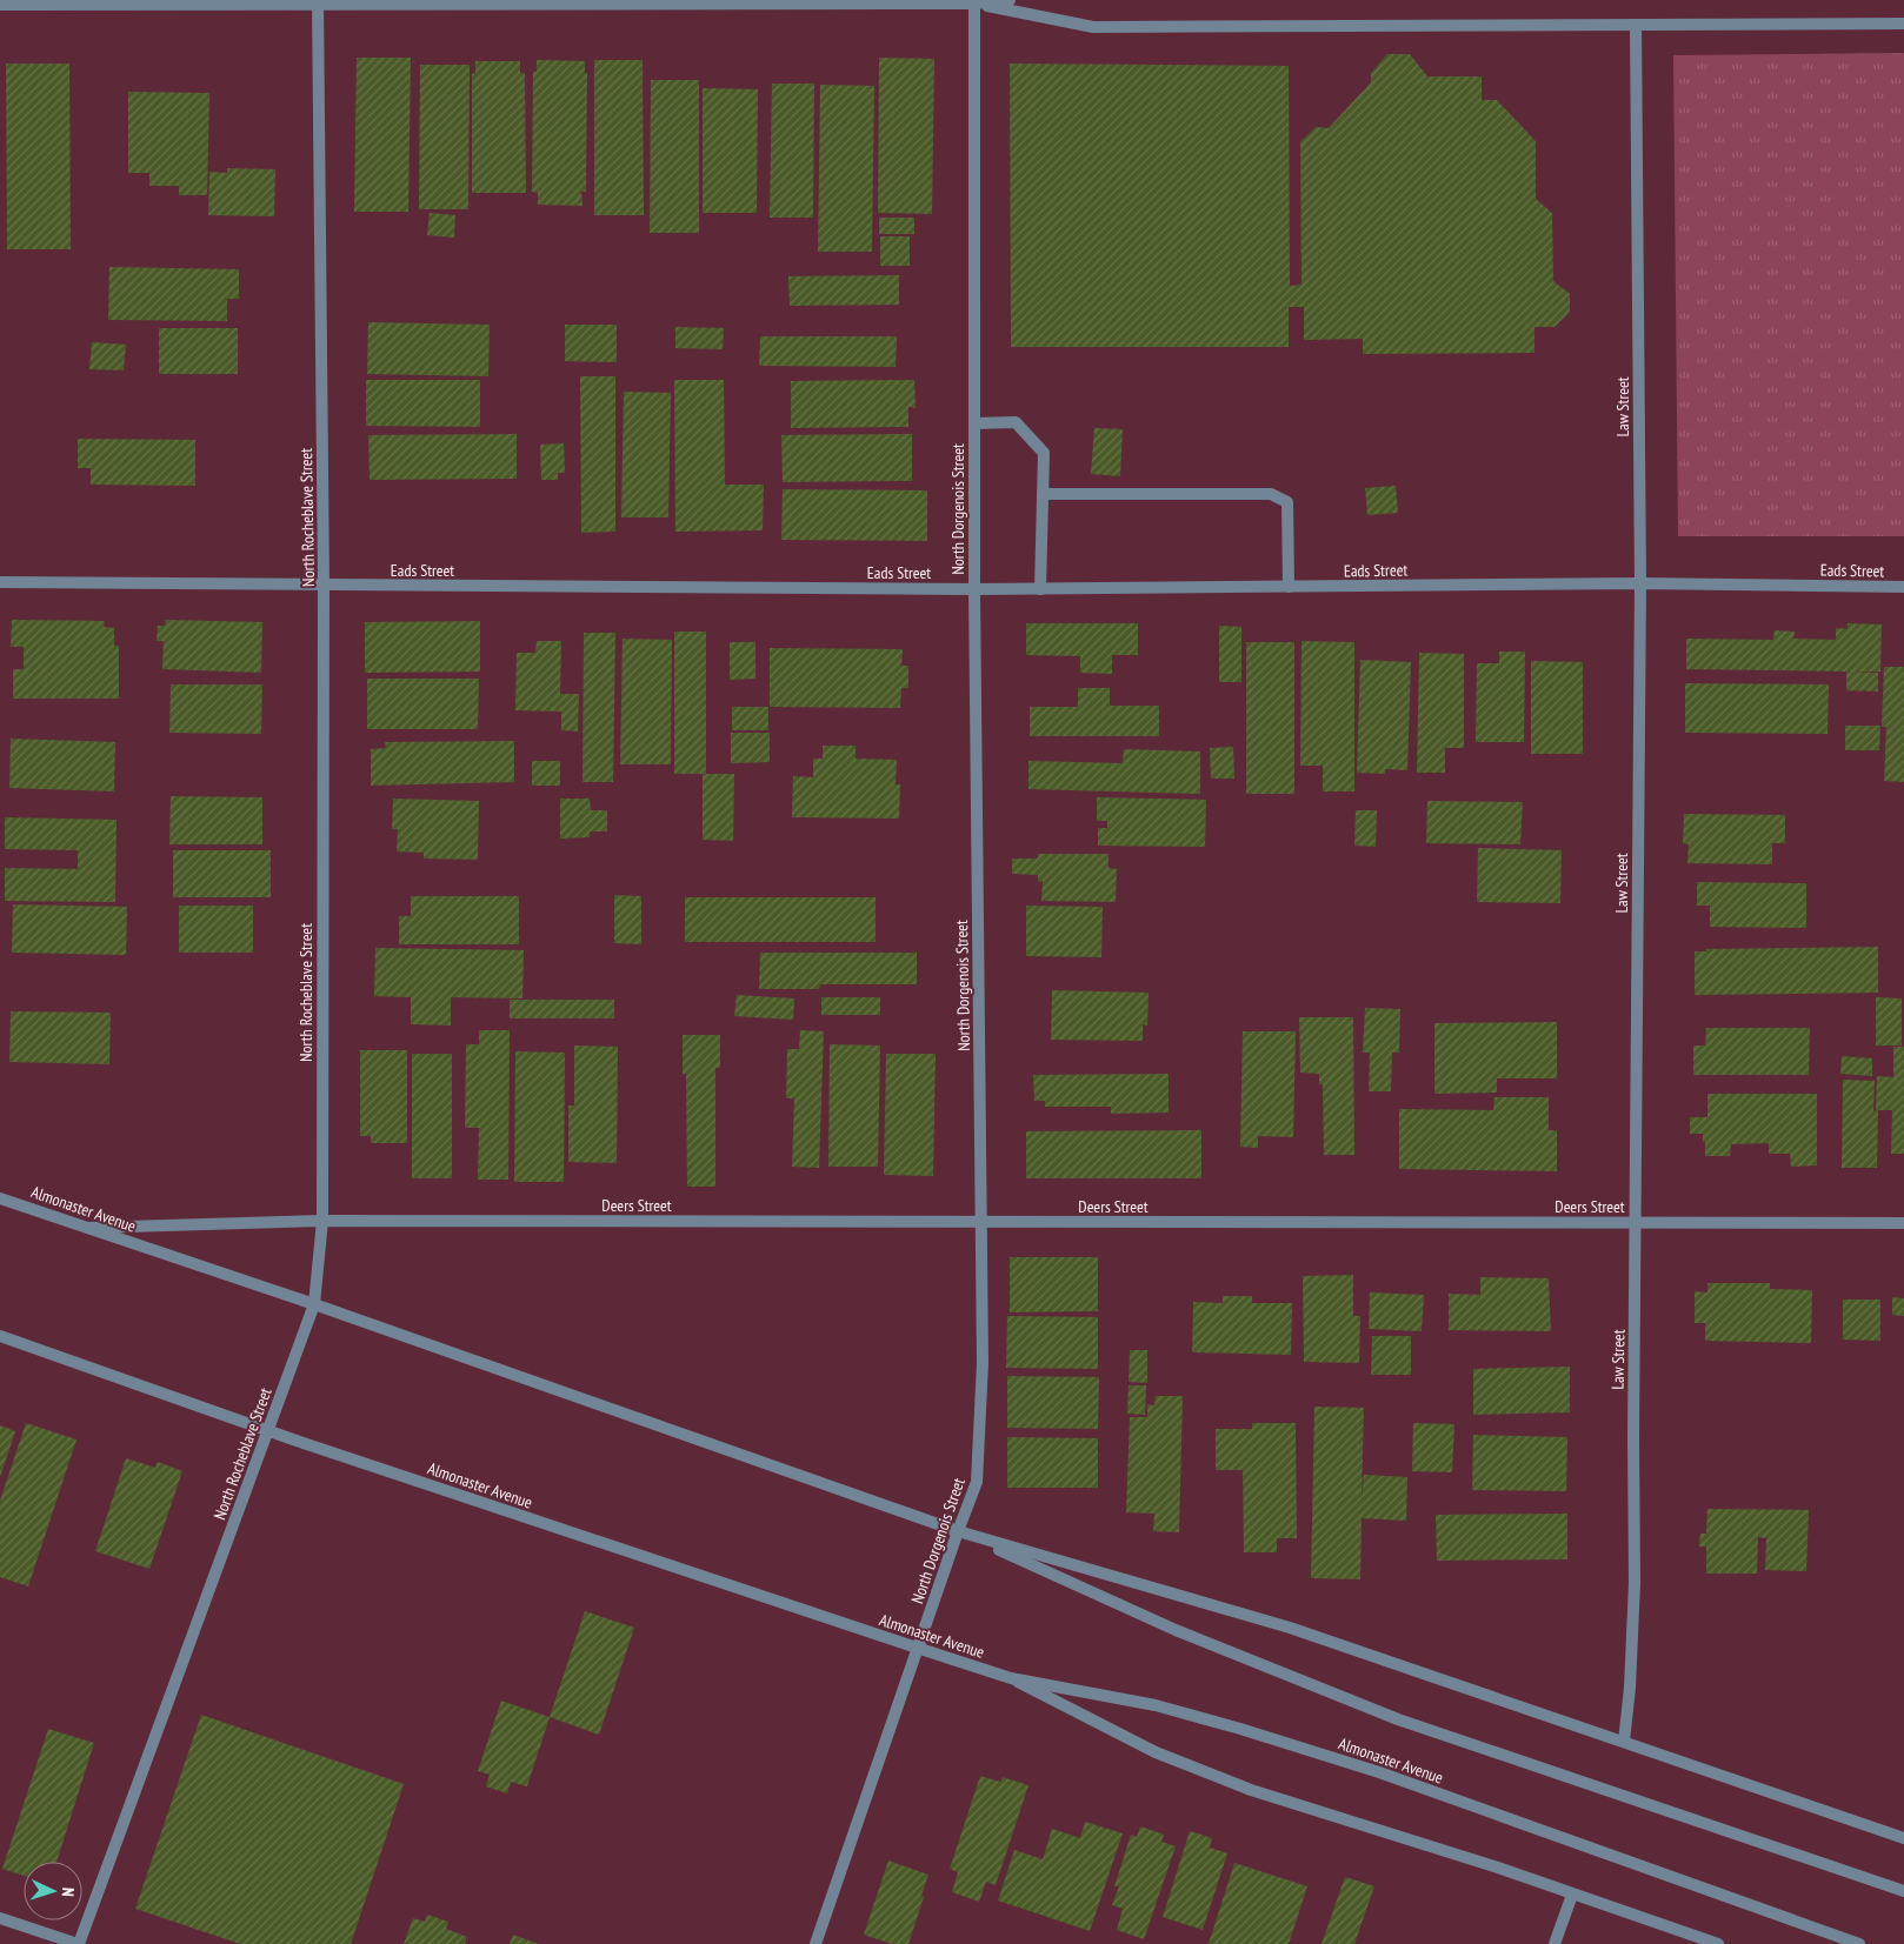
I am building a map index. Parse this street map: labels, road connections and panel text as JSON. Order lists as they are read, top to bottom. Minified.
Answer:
{"streets":{"street":["Law Street","North Dorgenois Street","North Rocheblave Street","Eads Street","Deers Street","Almonaster Avenue"]},"crossings":[["Law Street","Eads Street"],["Law Street","Deers Street"],["Law Street","Almonaster Avenue"],["North Dorgenois Street","Eads Street"],["North Dorgenois Street","Deers Street"],["North Dorgenois Street","Almonaster Avenue"],["North Rocheblave Street","Eads Street"],["North Rocheblave Street","Deers Street"],["North Rocheblave Street","Almonaster Avenue"],["Deers Street","Almonaster Avenue"]],"north":"right"}
